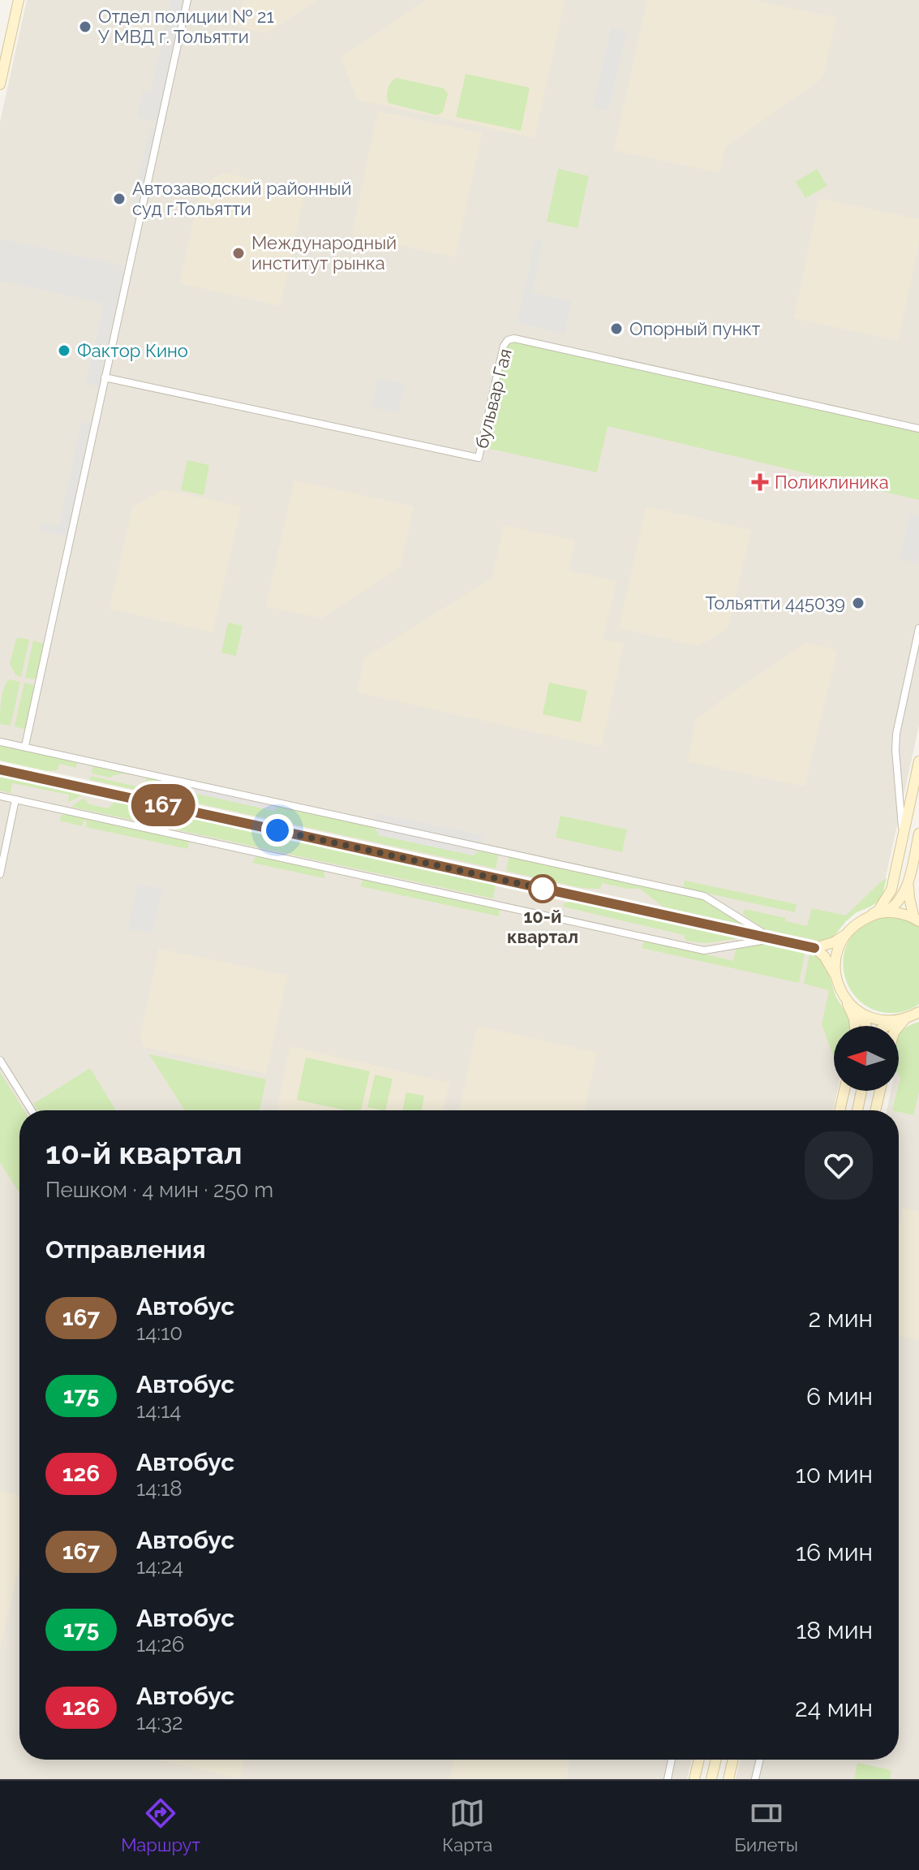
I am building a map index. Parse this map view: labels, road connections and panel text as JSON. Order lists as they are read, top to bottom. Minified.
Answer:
{"streets":{"street":["бульвар Гая"]},"places":{"other":["Отдел полиции № 21 У МВД г. Тольятти","Автозаводский районный суд г.Тольятти","Международный институт рынка","Опорный пункт","Фактор Кино","Тольятти 445039","10-й квартал"],"health":["Поликлиника"]},"lines":["bus line 167"],"north":"left","page":{"on_map":"167","heading":[["10-й квартал","Пешком · 4 мин · 250 m"],"Отправления"],"list":[{"mark":"167","name":"Автобус","note":"14:10","value":"2 мин"},{"mark":"175","name":"Автобус","note":"14:14","value":"6 мин"},{"mark":"126","name":"Автобус","note":"14:18","value":"10 мин"},{"mark":"167","name":"Автобус","note":"14:24","value":"16 мин"},{"mark":"175","name":"Автобус","note":"14:26","value":"18 мин"},{"mark":"126","name":"Автобус","note":"14:32","value":"24 мин"}],"tabs":["Маршрут","Карта","Билеты"]}}
